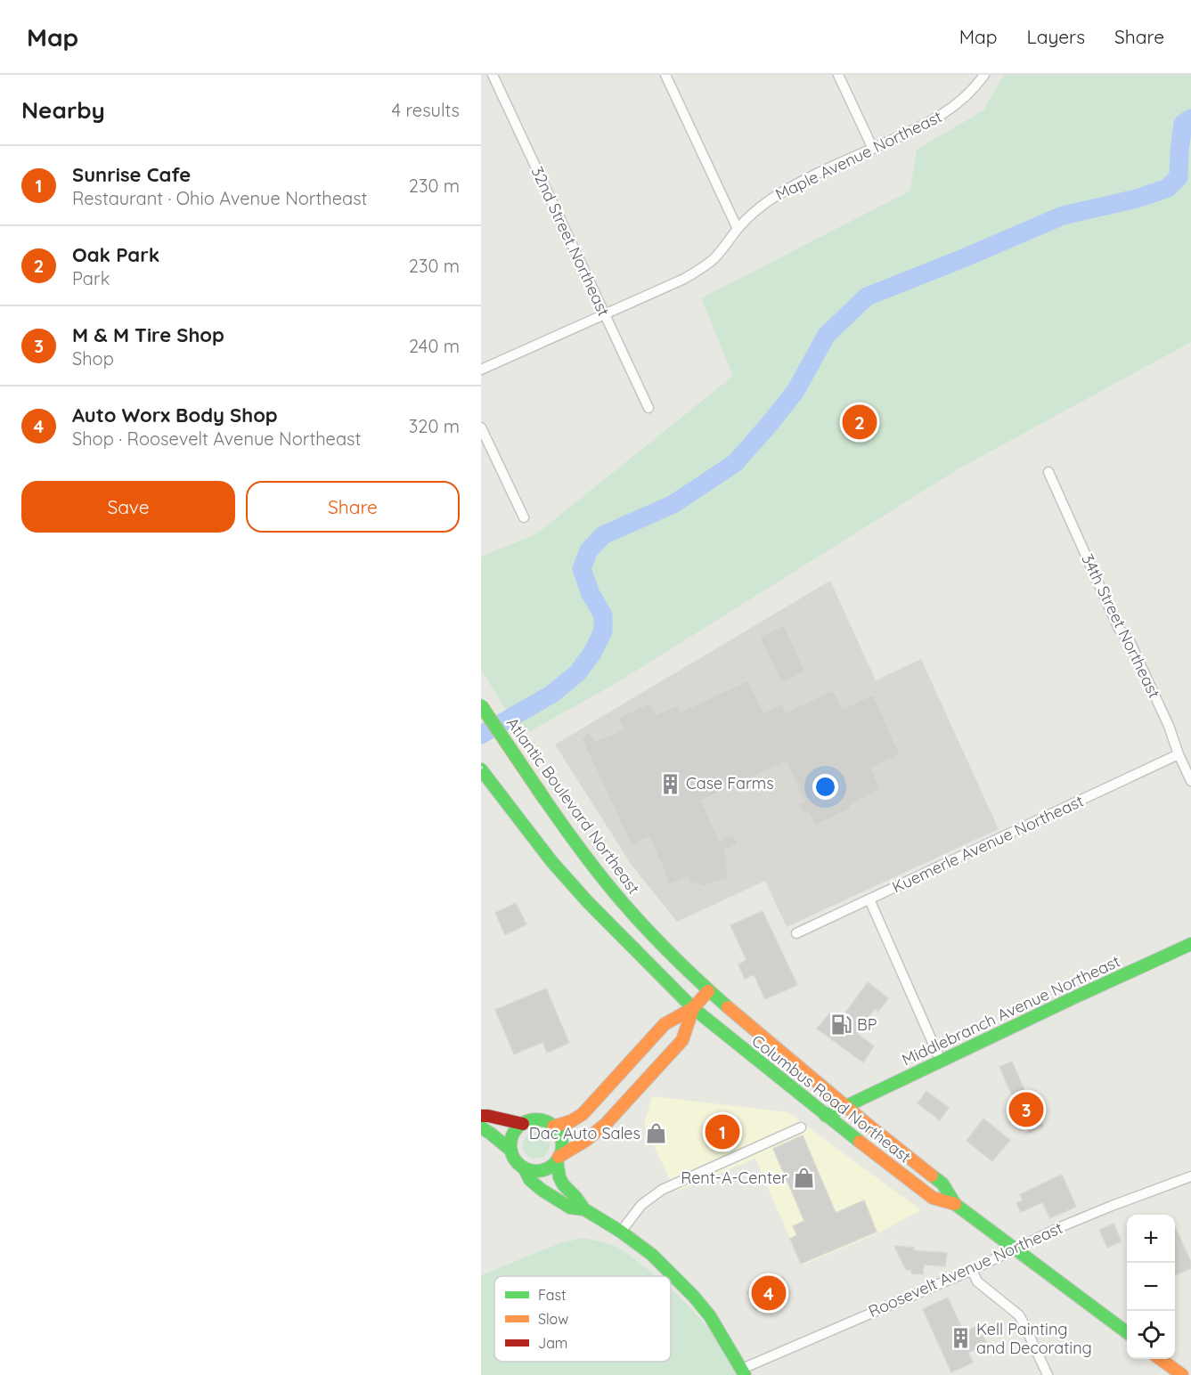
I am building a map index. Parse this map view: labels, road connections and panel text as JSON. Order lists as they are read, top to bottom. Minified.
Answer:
{"streets":{"main road":["Atlantic Boulevard Northeast","Middlebranch Avenue Northeast","Columbus Road Northeast"],"street":["Maple Avenue Northeast","32nd Street Northeast","34th Street Northeast","Kuemerle Avenue Northeast","Roosevelt Avenue Northeast"]},"crossings":[["Maple Avenue Northeast","32nd Street Northeast"],["34th Street Northeast","Kuemerle Avenue Northeast"],["Atlantic Boulevard Northeast","Columbus Road Northeast"],["Middlebranch Avenue Northeast","Columbus Road Northeast"],["Columbus Road Northeast","Roosevelt Avenue Northeast"]],"places":{"building":["Case Farms","Kell Painting and Decorating"],"fuel station":["BP"],"shop":["Dac Auto Sales","Rent-A-Center"]},"legend":["Fast","Slow","Jam"],"page":{"header":"Map","nav":["Map","Layers","Share"],"heading":["Nearby","4 results"],"list":[{"mark":"1","name":"Sunrise Cafe","note":"Restaurant · Ohio Avenue Northeast","value":"230 m"},{"mark":"2","name":"Oak Park","note":"Park","value":"230 m"},{"mark":"3","name":"M & M Tire Shop","note":"Shop","value":"240 m"},{"mark":"4","name":"Auto Worx Body Shop","note":"Shop · Roosevelt Avenue Northeast","value":"320 m"}],"pins":["2","3","1","4"],"buttons":["Save","Share"],"map_buttons":["+","−"]}}
